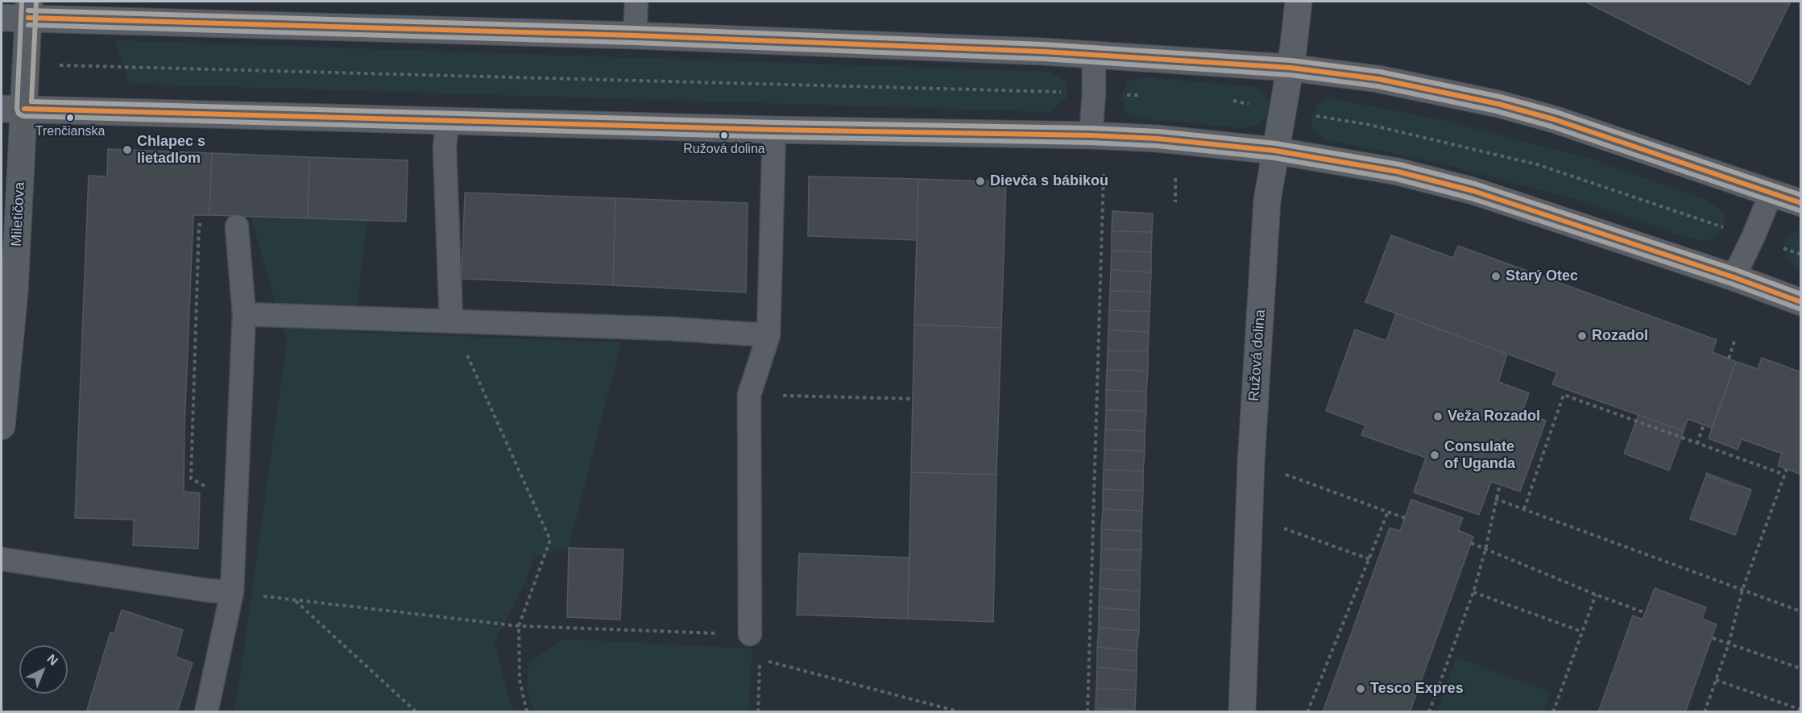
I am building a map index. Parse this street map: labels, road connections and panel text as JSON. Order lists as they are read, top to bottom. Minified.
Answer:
{"streets":{"street":["Miletičova","Ružová dolina"]},"places":["Trenčianska","Ružová dolina","Chlapec s lietadlom","Dievča s bábikou","Starý Otec","Rozadol","Veža Rozadol","Consulate of Uganda","Tesco Expres"],"north":"top right"}
